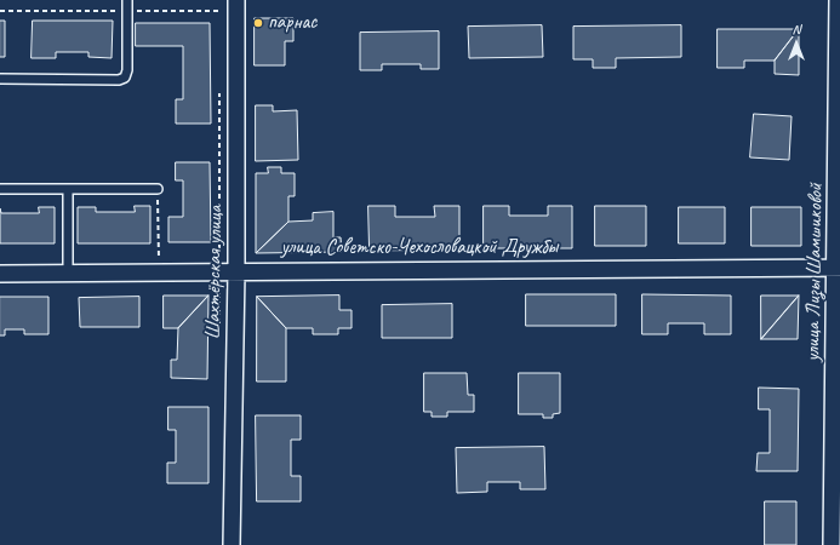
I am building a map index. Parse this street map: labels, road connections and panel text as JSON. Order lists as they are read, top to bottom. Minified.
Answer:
{"streets":{"street":["улица Советско-Чехословацкой Дружбы","Шахтёрская улица","улица Лизы Шамшиковой"]},"crossings":[["улица Советско-Чехословацкой Дружбы","Шахтёрская улица"],["улица Советско-Чехословацкой Дружбы","улица Лизы Шамшиковой"]],"places":["парнас"],"north":"top"}
